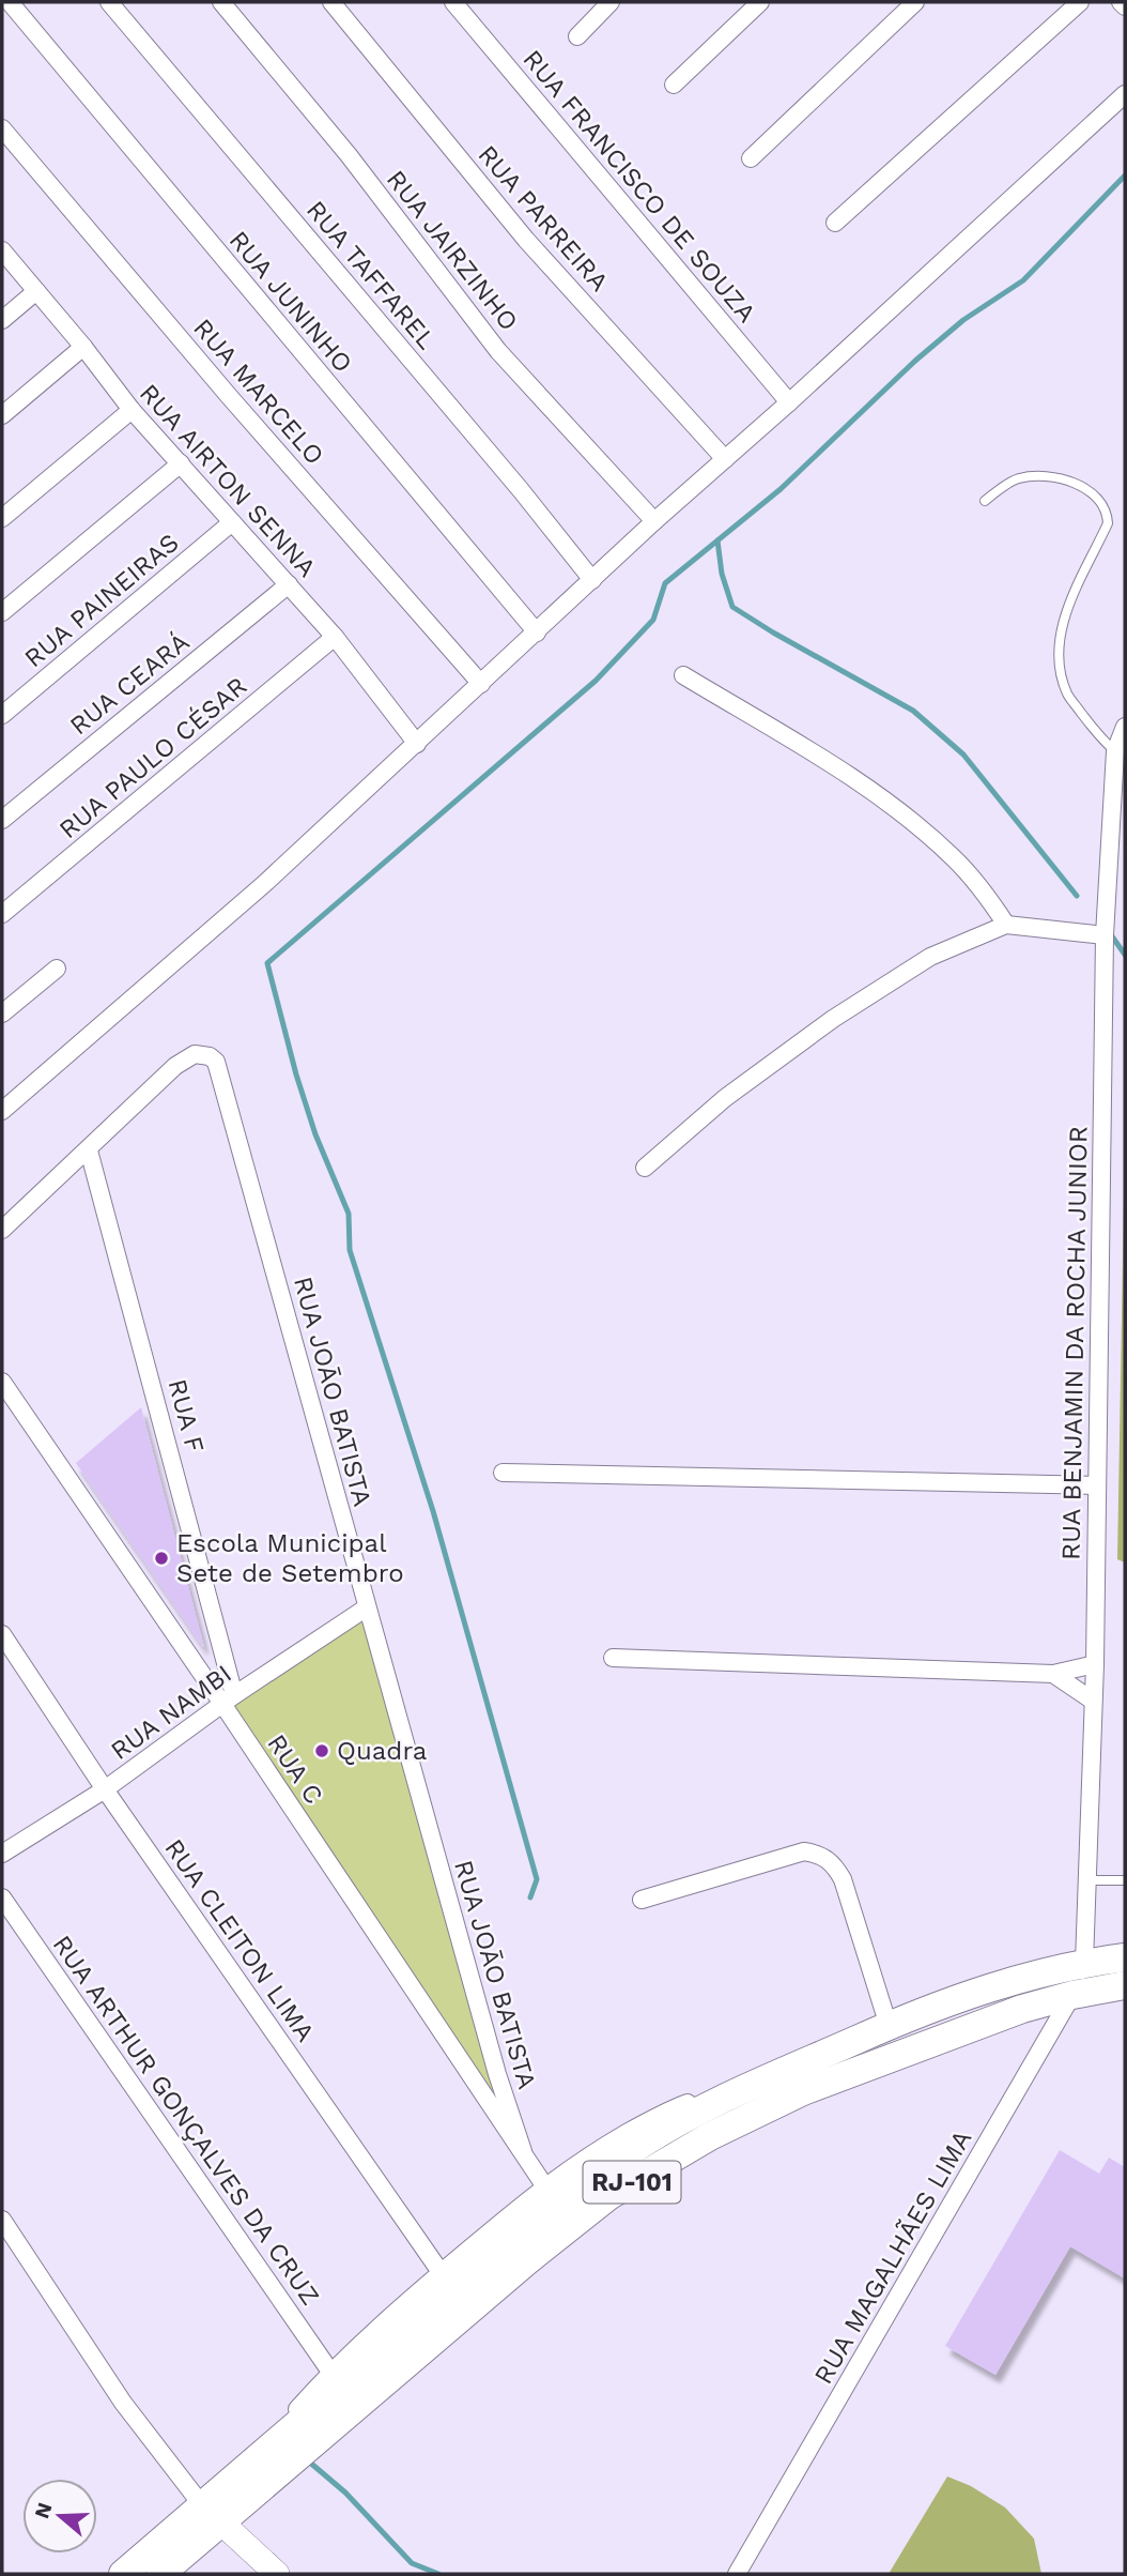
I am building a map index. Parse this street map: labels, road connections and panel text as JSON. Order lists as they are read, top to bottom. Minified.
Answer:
{"streets":{"main road":["RJ-101"],"street":["RUA FRANCISCO DE SOUZA","RUA PARREIRA","RUA JAIRZINHO","RUA TAFFAREL","RUA JUNINHO","RUA MARCELO","RUA AIRTON SENNA","RUA PAINEIRAS","RUA CEARÁ","RUA PAULO CÉSAR","RUA BENJAMIN DA ROCHA JUNIOR","RUA JOĀO BATISTA","RUA F","RUA NAMBI","RUA C","RUA CLEITON LIMA","RUA ARTHUR GONÇALVES DA CRUZ","RUA MAGALHÃES LIMA"]},"crossings":[["RUA AIRTON SENNA","RUA PAINEIRAS"],["RUA AIRTON SENNA","RUA CEARÁ"],["RUA AIRTON SENNA","RUA PAULO CÉSAR"],["RUA BENJAMIN DA ROCHA JUNIOR","RJ-101"],["RUA BENJAMIN DA ROCHA JUNIOR","RUA MAGALHÃES LIMA"],["RUA JOĀO BATISTA","RUA F"],["RUA JOĀO BATISTA","RUA NAMBI"],["RUA JOĀO BATISTA","RUA C"],["RUA F","RUA NAMBI"],["RUA F","RUA C"],["RUA NAMBI","RUA C"],["RUA NAMBI","RUA CLEITON LIMA"],["RJ-101","RUA MAGALHÃES LIMA"]],"places":["Escola Municipal Sete de Setembro","Quadra"],"north":"left"}
